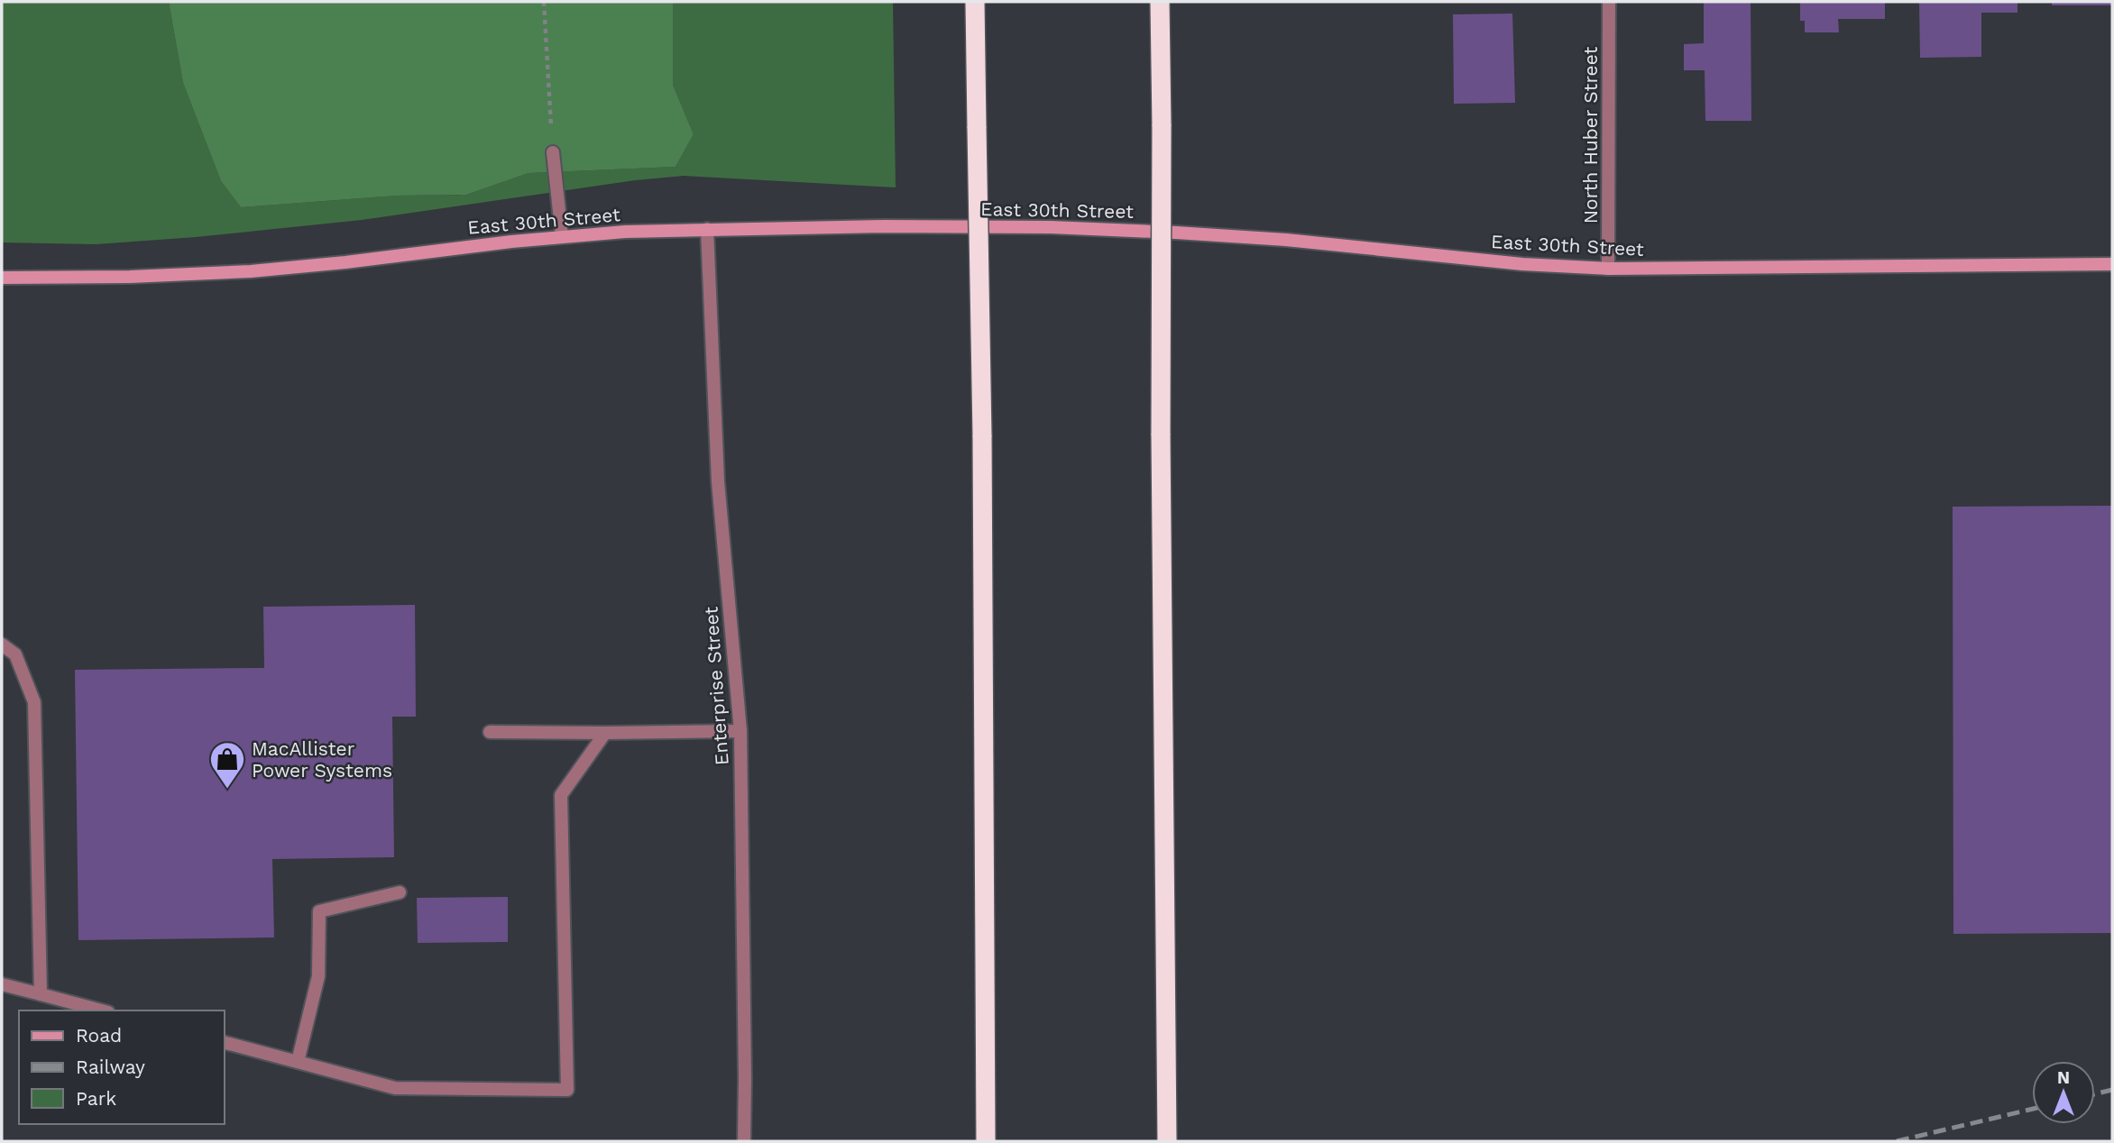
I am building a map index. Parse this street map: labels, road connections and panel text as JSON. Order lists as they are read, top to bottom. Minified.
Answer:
{"streets":{"main road":["East 30th Street"],"street":["North Huber Street","Enterprise Street"]},"crossings":[["North Huber Street","East 30th Street"],["East 30th Street","Enterprise Street"]],"places":{"shop":["MacAllister Power Systems"]},"legend":["Road","Railway","Park"],"north":"top"}
